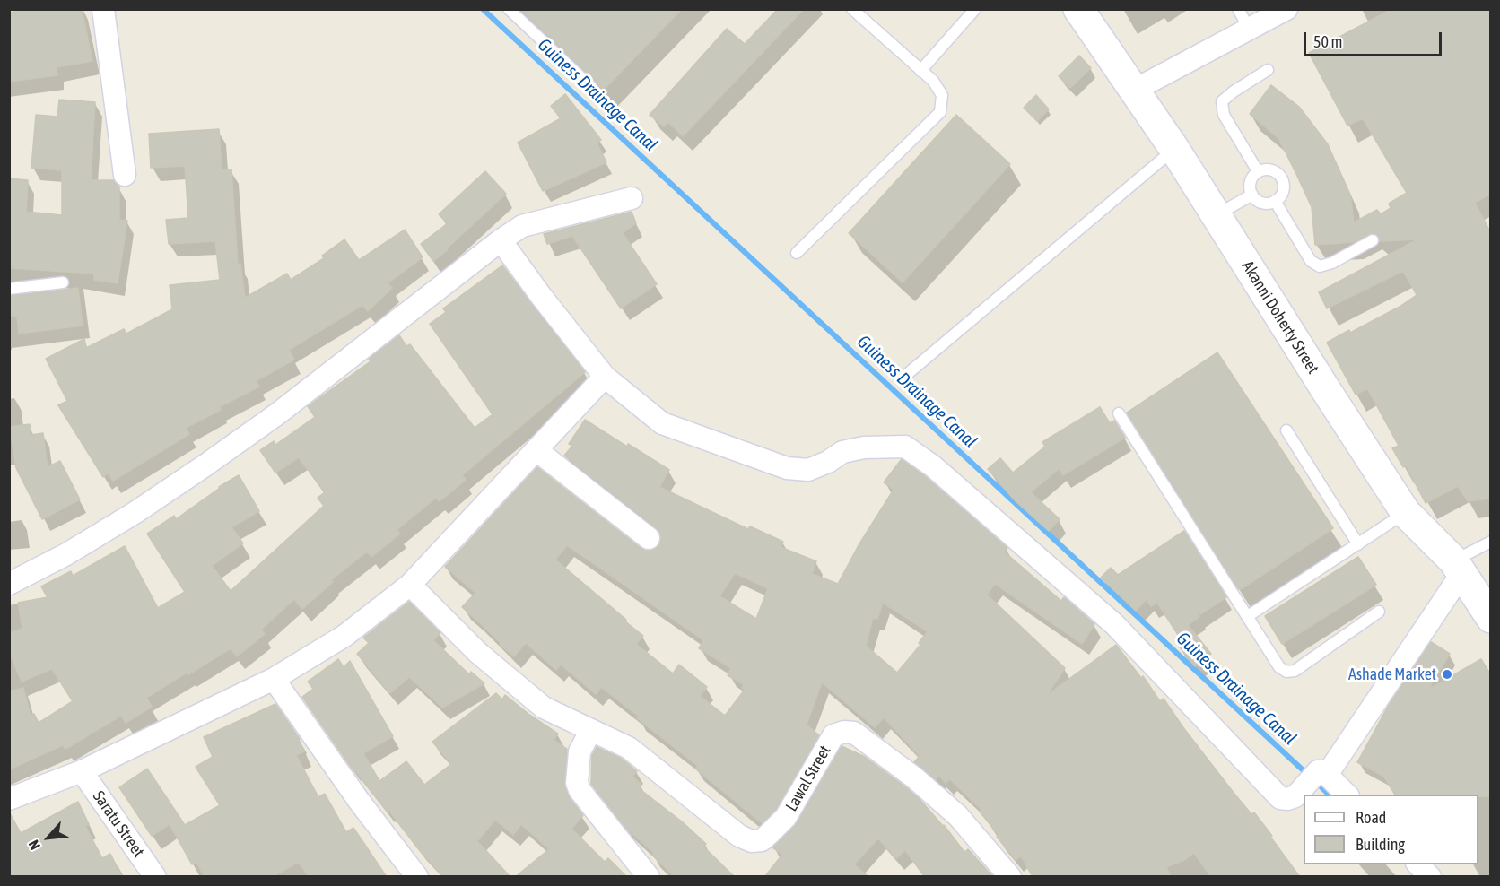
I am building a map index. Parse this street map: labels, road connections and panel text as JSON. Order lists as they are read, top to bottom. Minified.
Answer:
{"streets":{"street":["Akanni Doherty Street","Lawal Street","Saratu Street"]},"water":["Guiness Drainage Canal"],"places":["Ashade Market"],"legend":["Road","Building"],"scale_bar":"50 m","north":"bottom left"}
